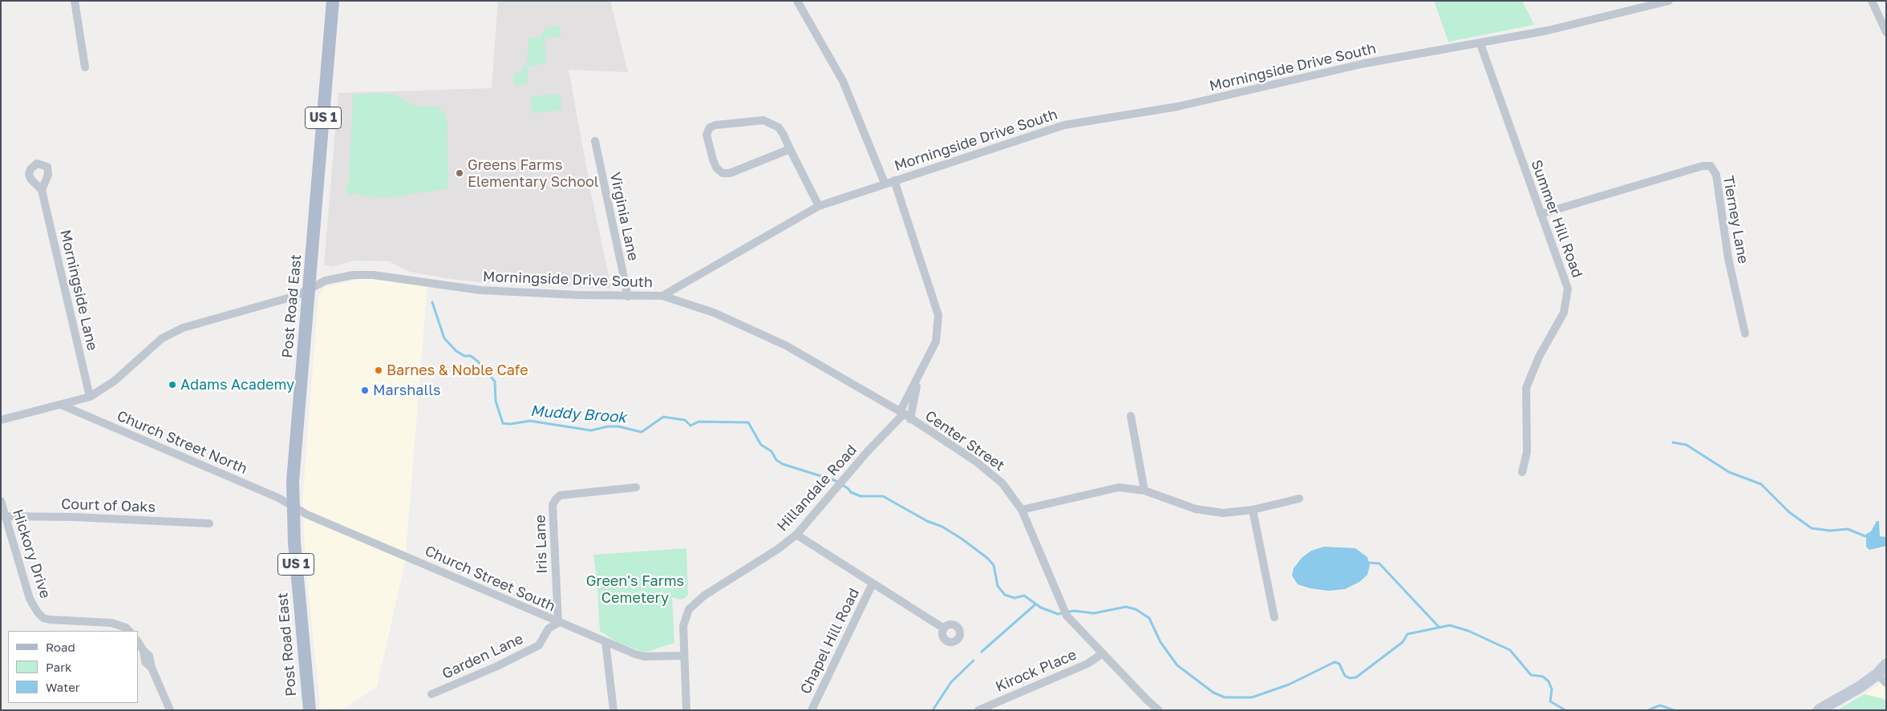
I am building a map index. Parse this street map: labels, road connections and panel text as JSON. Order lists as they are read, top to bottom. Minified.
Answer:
{"streets":{"main road":["US 1","Post Road East"],"street":["Morningside Drive South","Virginia Lane","Summer Hill Road","Tierney Lane","Morningside Lane","Center Street","Church Street North","Hillandale Road","Court of Oaks","Iris Lane","Hickory Drive","Church Street South","Chapel Hill Road","Garden Lane","Kirock Place"]},"crossings":[["Morningside Drive South","Virginia Lane"],["Morningside Drive South","Summer Hill Road"],["Morningside Drive South","Morningside Lane"],["Morningside Drive South","Post Road East"],["Morningside Drive South","Center Street"],["Morningside Drive South","Church Street North"],["Morningside Drive South","Hillandale Road"],["Summer Hill Road","Tierney Lane"],["Post Road East","Church Street North"],["Post Road East","Church Street South"],["Center Street","Hillandale Road"],["Center Street","Kirock Place"],["Church Street North","Church Street South"],["Hillandale Road","Church Street South"],["Hillandale Road","Chapel Hill Road"],["Court of Oaks","Hickory Drive"],["Iris Lane","Church Street South"],["Iris Lane","Garden Lane"],["Church Street South","Garden Lane"]],"water":["Muddy Brook"],"parks":["Green's Farms Cemetery"],"places":["Greens Farms Elementary School","Barnes & Noble Cafe","Adams Academy","Marshalls"],"legend":["Road","Park","Water"]}
